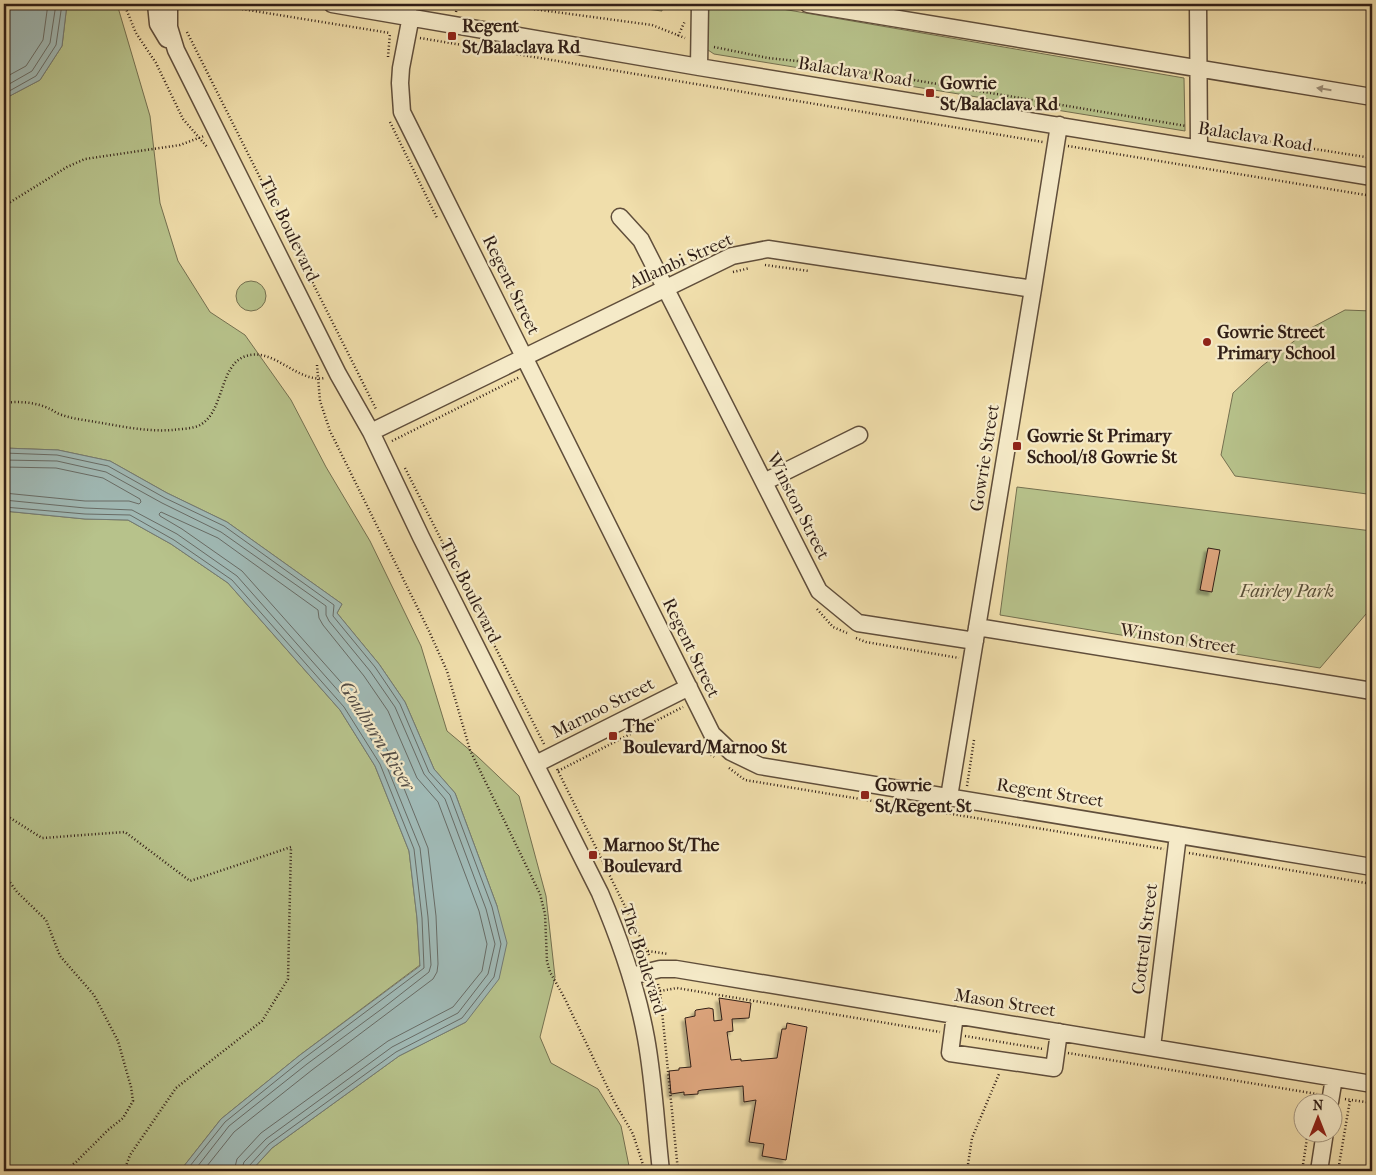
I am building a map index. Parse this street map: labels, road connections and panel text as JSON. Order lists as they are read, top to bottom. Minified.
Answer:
{"streets":{"street":["Balaclava Road","The Boulevard","Allambi Street","Regent Street","Gowrie Street","Winston Street","Marnoo Street","Cottrell Street","Mason Street"]},"crossings":[["Balaclava Road","Regent Street"],["Balaclava Road","Gowrie Street"],["The Boulevard","Allambi Street"],["The Boulevard","Marnoo Street"],["The Boulevard","Mason Street"],["Allambi Street","Regent Street"],["Allambi Street","Gowrie Street"],["Allambi Street","Winston Street"],["Regent Street","Gowrie Street"],["Regent Street","Marnoo Street"],["Regent Street","Cottrell Street"],["Gowrie Street","Winston Street"],["Cottrell Street","Mason Street"]],"water":["Goulburn River"],"parks":["Fairley Park"],"places":{"transit":["Regent St/Balaclava Rd","Gowrie St/Balaclava Rd","Gowrie St Primary School/18 Gowrie St","The Boulevard/Marnoo St","Gowrie St/Regent St","Marnoo St/The Boulevard"],"other":["Gowrie Street Primary School"]},"north":"top"}
